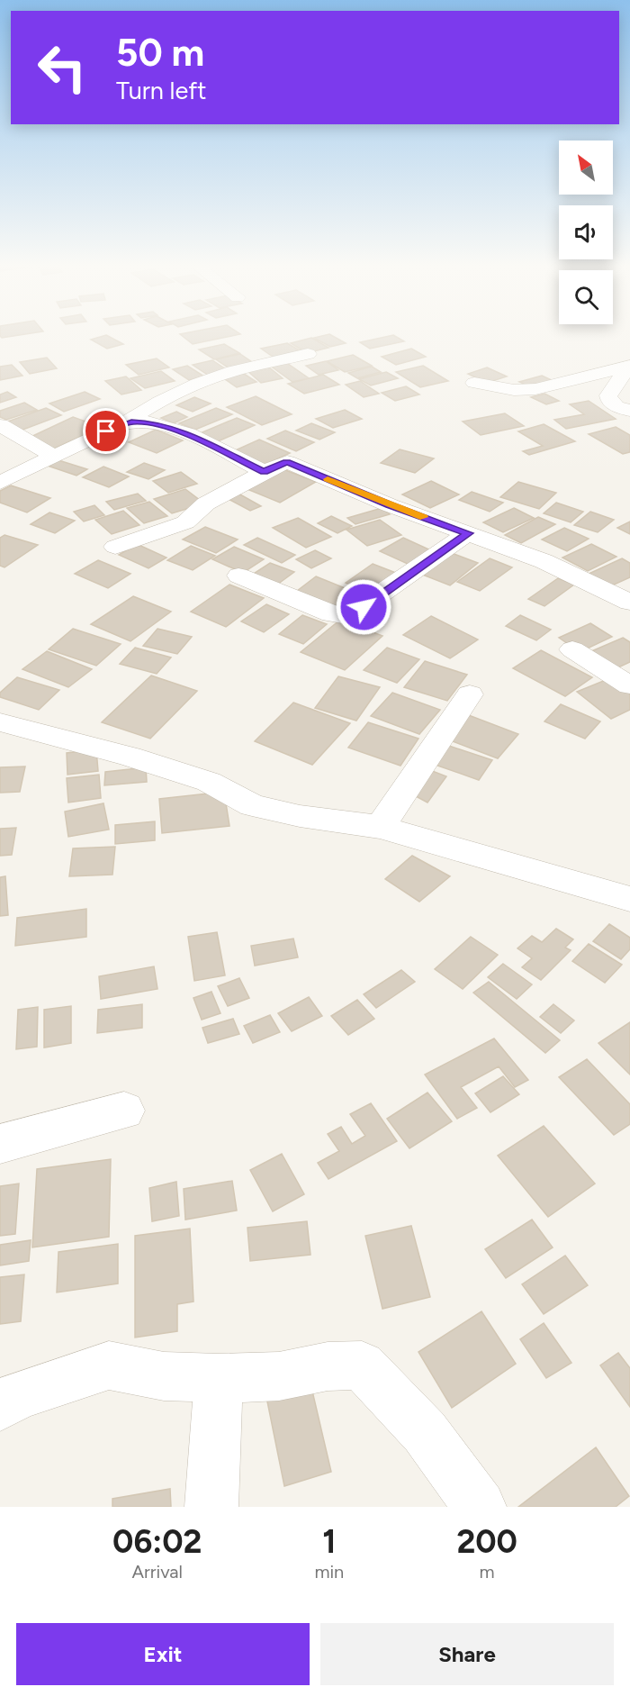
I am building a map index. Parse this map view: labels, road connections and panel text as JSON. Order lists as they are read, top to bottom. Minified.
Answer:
{"north":"top left","page":{"turn":["50 m","Turn left"],"eta":["06:02","Arrival","1","min","200","m"],"buttons":["Exit","Share"]}}
